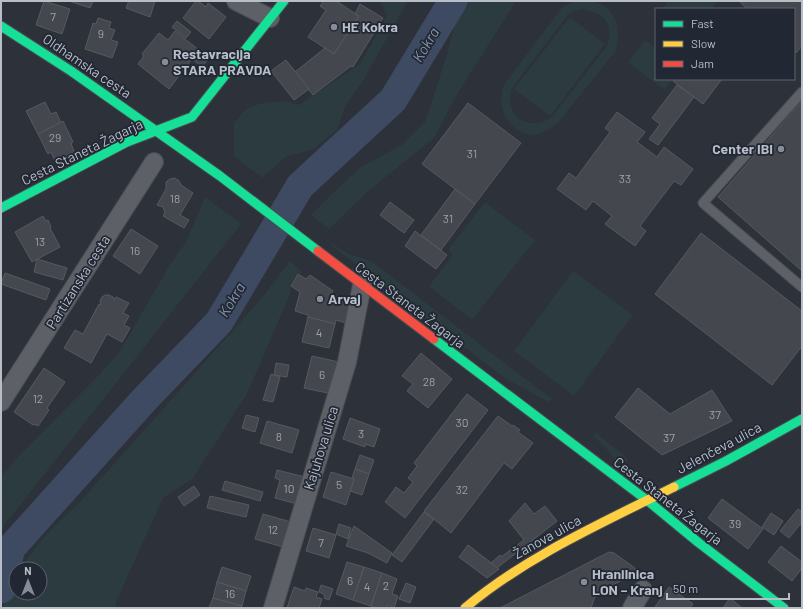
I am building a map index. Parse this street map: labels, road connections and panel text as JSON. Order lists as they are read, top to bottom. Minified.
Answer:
{"streets":{"main road":["Oldhamska cesta","Cesta Staneta Žagarja","Jelenčeva ulica","Žanova ulica"],"street":["Partizanska cesta","Kajuhova ulica"]},"crossings":[["Oldhamska cesta","Cesta Staneta Žagarja"],["Cesta Staneta Žagarja","Kajuhova ulica"],["Cesta Staneta Žagarja","Jelenčeva ulica"],["Cesta Staneta Žagarja","Žanova ulica"],["Jelenčeva ulica","Žanova ulica"]],"water":["Kokra"],"places":["HE Kokra","Restavracija STARA PRAVDA","Center IBI","Arvaj","Hranilnica LON – Kranj"],"house_numbers":["7","9","29","31","33","18","31","13","16","4","6","28","12","37","30","3","8","37","5","10","32","39","12","7","6","2","4","16"],"legend":["Fast","Slow","Jam"],"scale_bar":"50 m","north":"top"}
